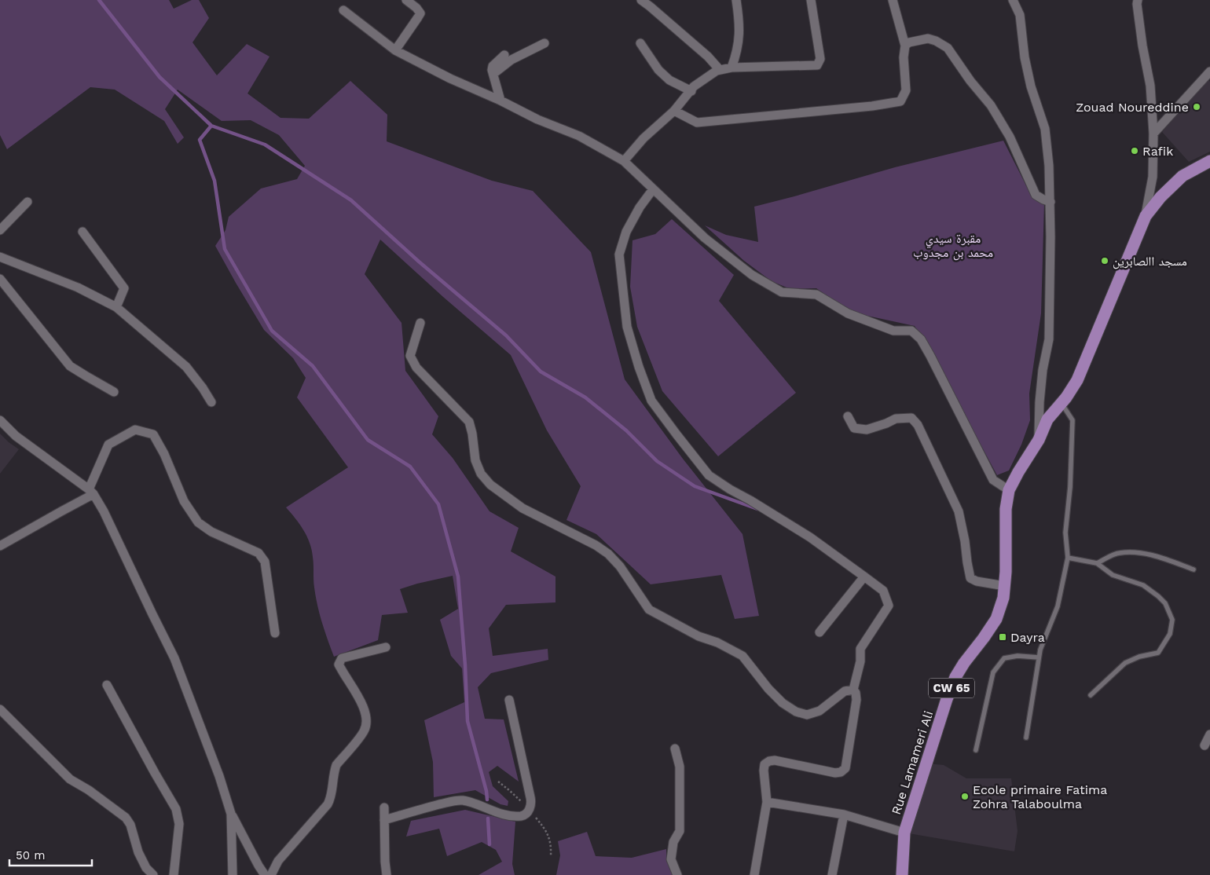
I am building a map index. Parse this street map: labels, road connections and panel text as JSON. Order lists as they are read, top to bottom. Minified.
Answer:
{"streets":{"main road":["CW 65","Rue Lamameri Ali"]},"parks":["مقبرة سيدي محمد بن مجدوب"],"places":{"other":["Zouad Noureddine","Rafik","مسجد االصابرين","Ecole primaire Fatima Zohra Talaboulma"],"transit":["Dayra"]},"scale_bar":"50 m"}
